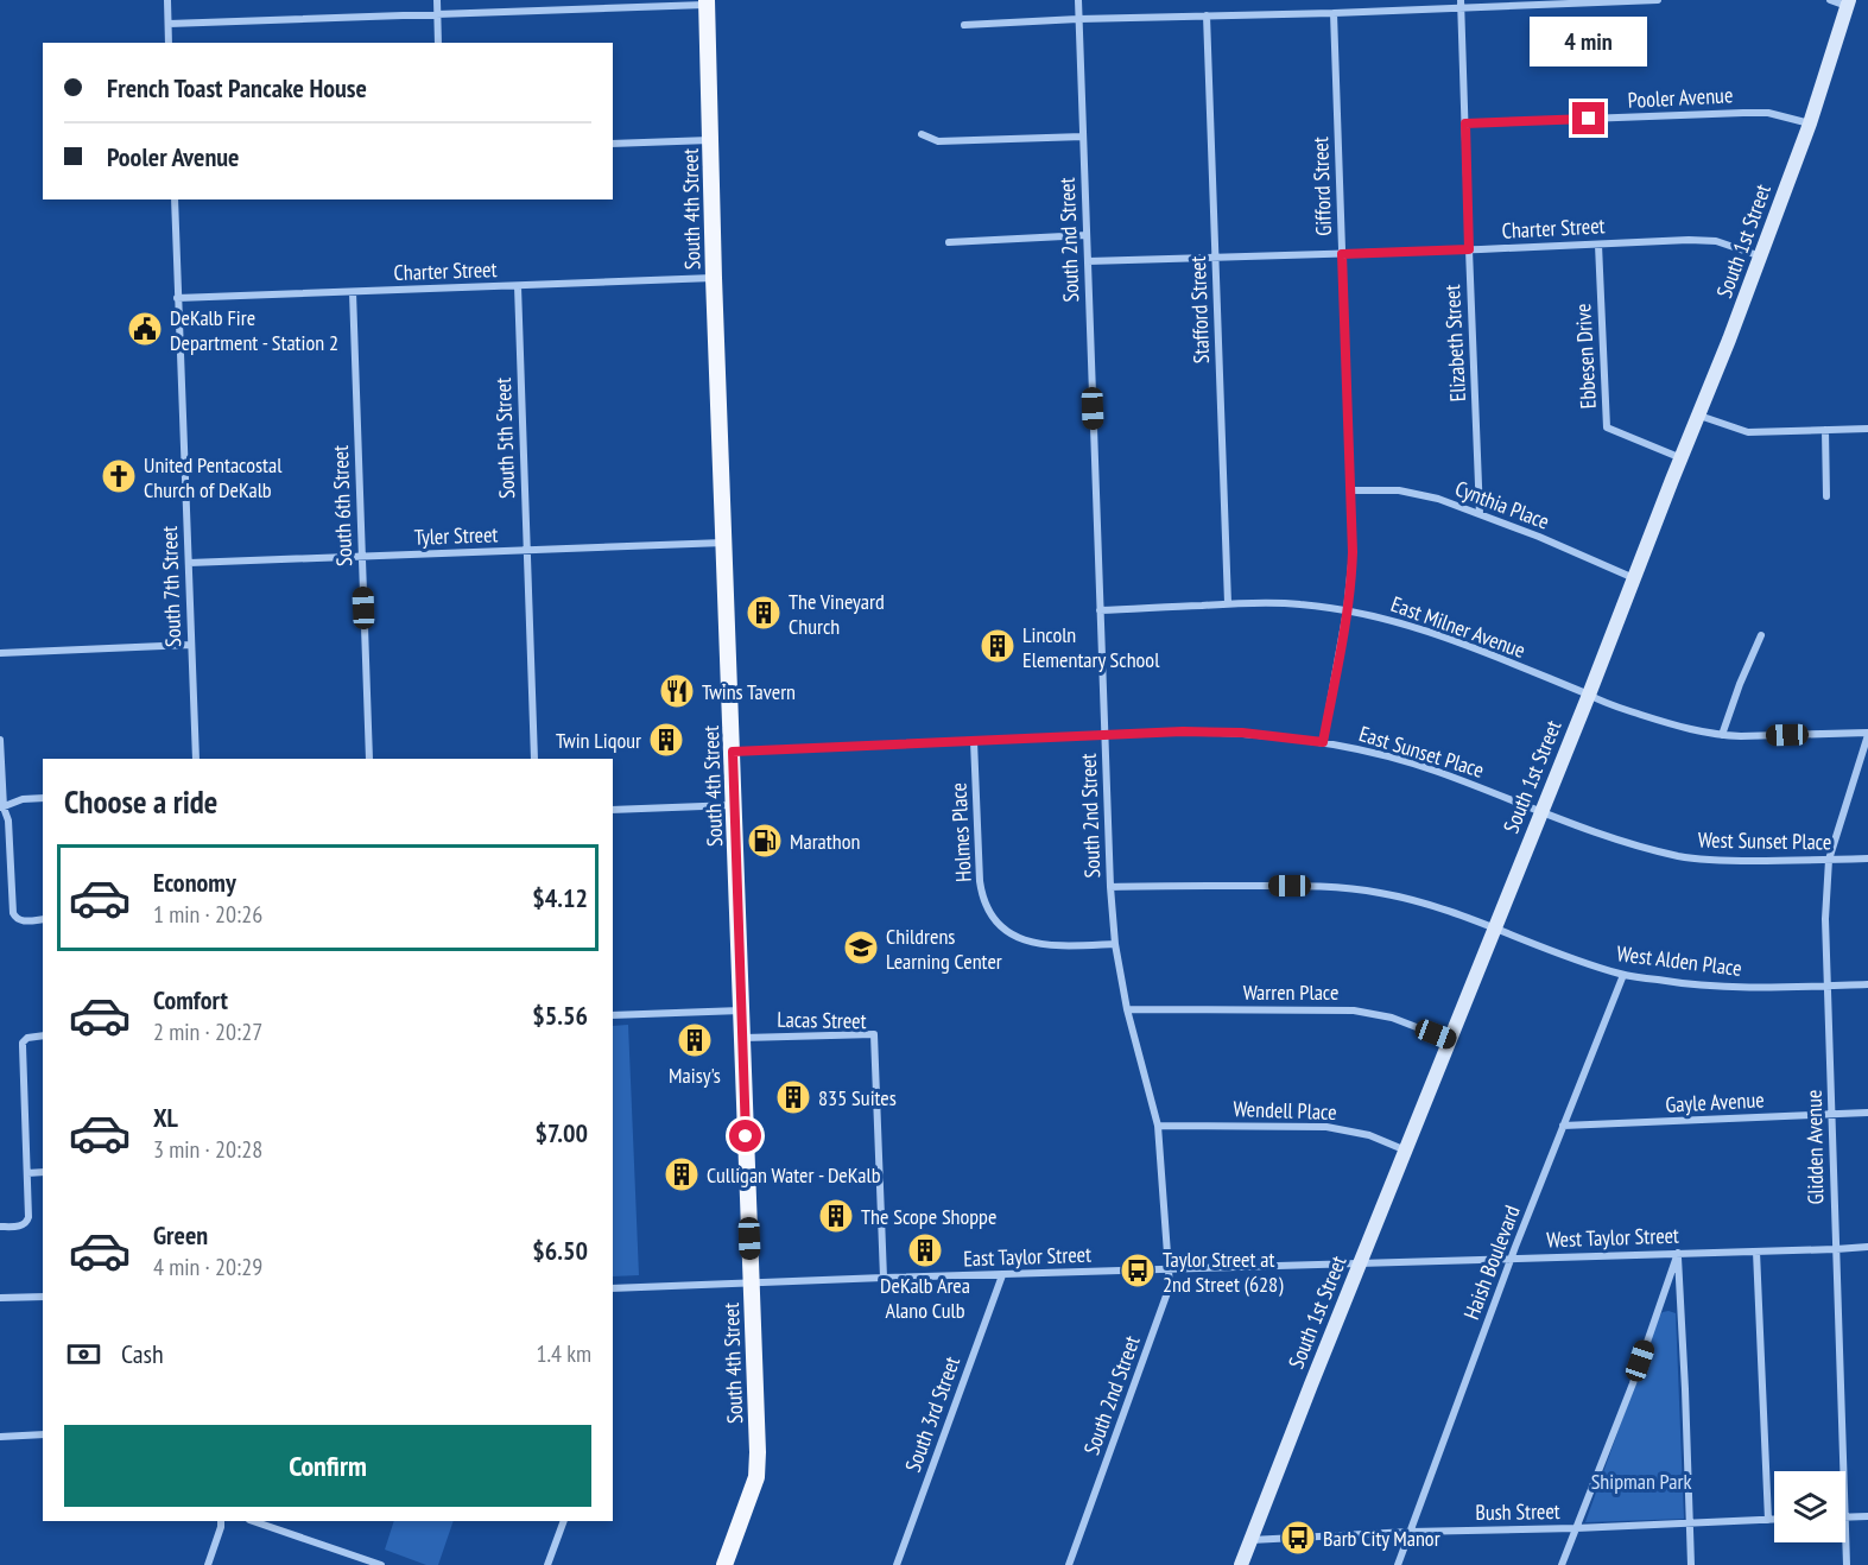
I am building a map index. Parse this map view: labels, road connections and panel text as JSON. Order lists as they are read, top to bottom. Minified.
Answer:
{"streets":{"main road":["South 4th Street"],"street":["Pooler Avenue","Gifford Street","Charter Street","South 2nd Street","South 1st Street","Stafford Street","Elizabeth Street","Ebbesen Drive","South 5th Street","Cynthia Place","South 6th Street","Tyler Street","South 7th Street","East Milner Avenue","East Sunset Place","Holmes Place","West Sunset Place","West Alden Place","Warren Place","Lacas Street","Gayle Avenue","Wendell Place","Glidden Avenue","West Taylor Street","East Taylor Street","Haish Boulevard","South 3rd Street","Bush Street"]},"crossings":[["Pooler Avenue","South 1st Street"],["Pooler Avenue","Elizabeth Street"],["Gifford Street","Charter Street"],["Gifford Street","Cynthia Place"],["Gifford Street","East Milner Avenue"],["Gifford Street","East Sunset Place"],["South 4th Street","Charter Street"],["South 4th Street","Tyler Street"],["South 4th Street","East Sunset Place"],["South 4th Street","Lacas Street"],["South 4th Street","East Taylor Street"],["Charter Street","South 2nd Street"],["Charter Street","South 1st Street"],["Charter Street","Stafford Street"],["Charter Street","Elizabeth Street"],["Charter Street","Ebbesen Drive"],["Charter Street","South 5th Street"],["Charter Street","South 6th Street"],["Charter Street","South 7th Street"],["South 2nd Street","East Milner Avenue"],["South 2nd Street","East Sunset Place"],["South 2nd Street","Holmes Place"],["South 2nd Street","West Alden Place"],["South 2nd Street","Warren Place"],["South 2nd Street","Wendell Place"],["South 2nd Street","East Taylor Street"],["South 1st Street","Ebbesen Drive"],["South 1st Street","Cynthia Place"],["South 1st Street","East Milner Avenue"],["South 1st Street","East Sunset Place"],["South 1st Street","West Sunset Place"],["South 1st Street","West Alden Place"],["South 1st Street","Warren Place"],["South 1st Street","Wendell Place"],["South 1st Street","West Taylor Street"],["South 1st Street","East Taylor Street"],["South 1st Street","Bush Street"],["Stafford Street","East Milner Avenue"],["Elizabeth Street","Cynthia Place"],["South 5th Street","Tyler Street"],["South 6th Street","Tyler Street"],["Tyler Street","South 7th Street"],["East Milner Avenue","Glidden Avenue"],["East Sunset Place","Holmes Place"],["East Sunset Place","West Sunset Place"],["West Sunset Place","Glidden Avenue"],["West Alden Place","Glidden Avenue"],["West Alden Place","Haish Boulevard"],["Lacas Street","East Taylor Street"],["Gayle Avenue","Glidden Avenue"],["Gayle Avenue","Haish Boulevard"],["Glidden Avenue","West Taylor Street"],["West Taylor Street","East Taylor Street"],["West Taylor Street","Haish Boulevard"],["East Taylor Street","South 3rd Street"],["Haish Boulevard","Bush Street"]],"parks":["Shipman Park"],"places":{"public building":["DeKalb Fire Department - Station 2"],"church":["United Pentacostal Church of DeKalb"],"building":["The Vineyard Church","Lincoln Elementary School","Twin Liqour","Maisy's","835 Suites","Culligan Water - DeKalb","The Scope Shoppe","DeKalb Area Alano Culb"],"restaurant":["Twins Tavern"],"fuel station":["Marathon"],"school or university":["Childrens Learning Center"],"bus stop":["Taylor Street at 2nd Street (628)","Barb City Manor"]},"page":{"bubble":"4 min","banner":["French Toast Pancake House","Pooler Avenue"],"heading":"Choose a ride","list":[{"name":"Economy","note":"1 min · 20:26","value":"$4.12"},{"name":"Comfort","note":"2 min · 20:27","value":"$5.56"},{"name":"XL","note":"3 min · 20:28","value":"$7.00"},{"name":"Green","note":"4 min · 20:29","value":"$6.50"}],"pay":["Cash","1.4 km"],"buttons":"Confirm"}}
